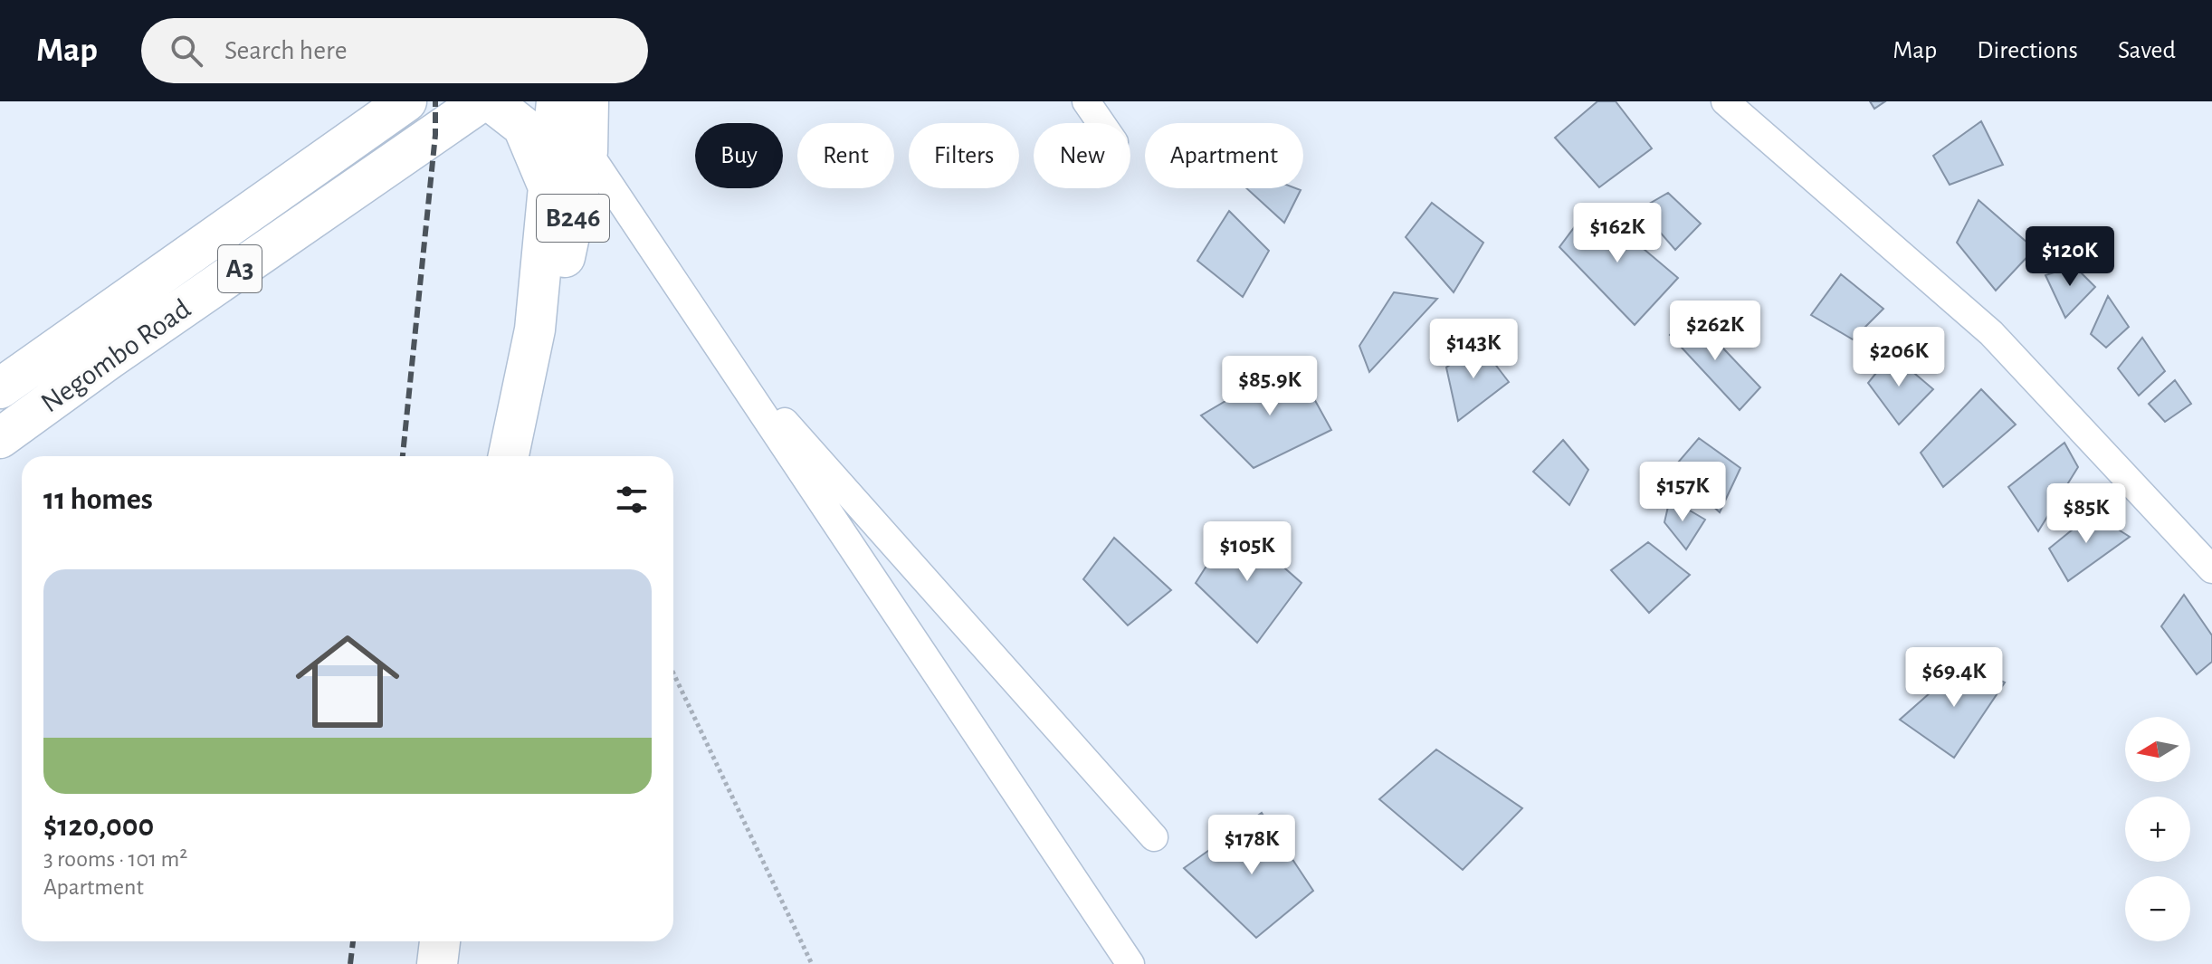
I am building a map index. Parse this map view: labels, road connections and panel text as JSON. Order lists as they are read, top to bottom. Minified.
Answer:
{"streets":{"main road":["B246","A3","Negombo Road"]},"north":"left","page":{"header":"Map","search":"Search here","nav":["Map","Directions","Saved"],"chip":["Buy","Rent","Filters","New","Apartment"],"price":["$162K","$120K","$262K","$143K","$206K","$85.9K","$157K","$85K","$105K","$69.4K","$178K"],"heading":"11 homes","list":[{"name":"$120,000","note":"3 rooms · 101 m² · Apartment"}],"map_buttons":["+","−"]}}
